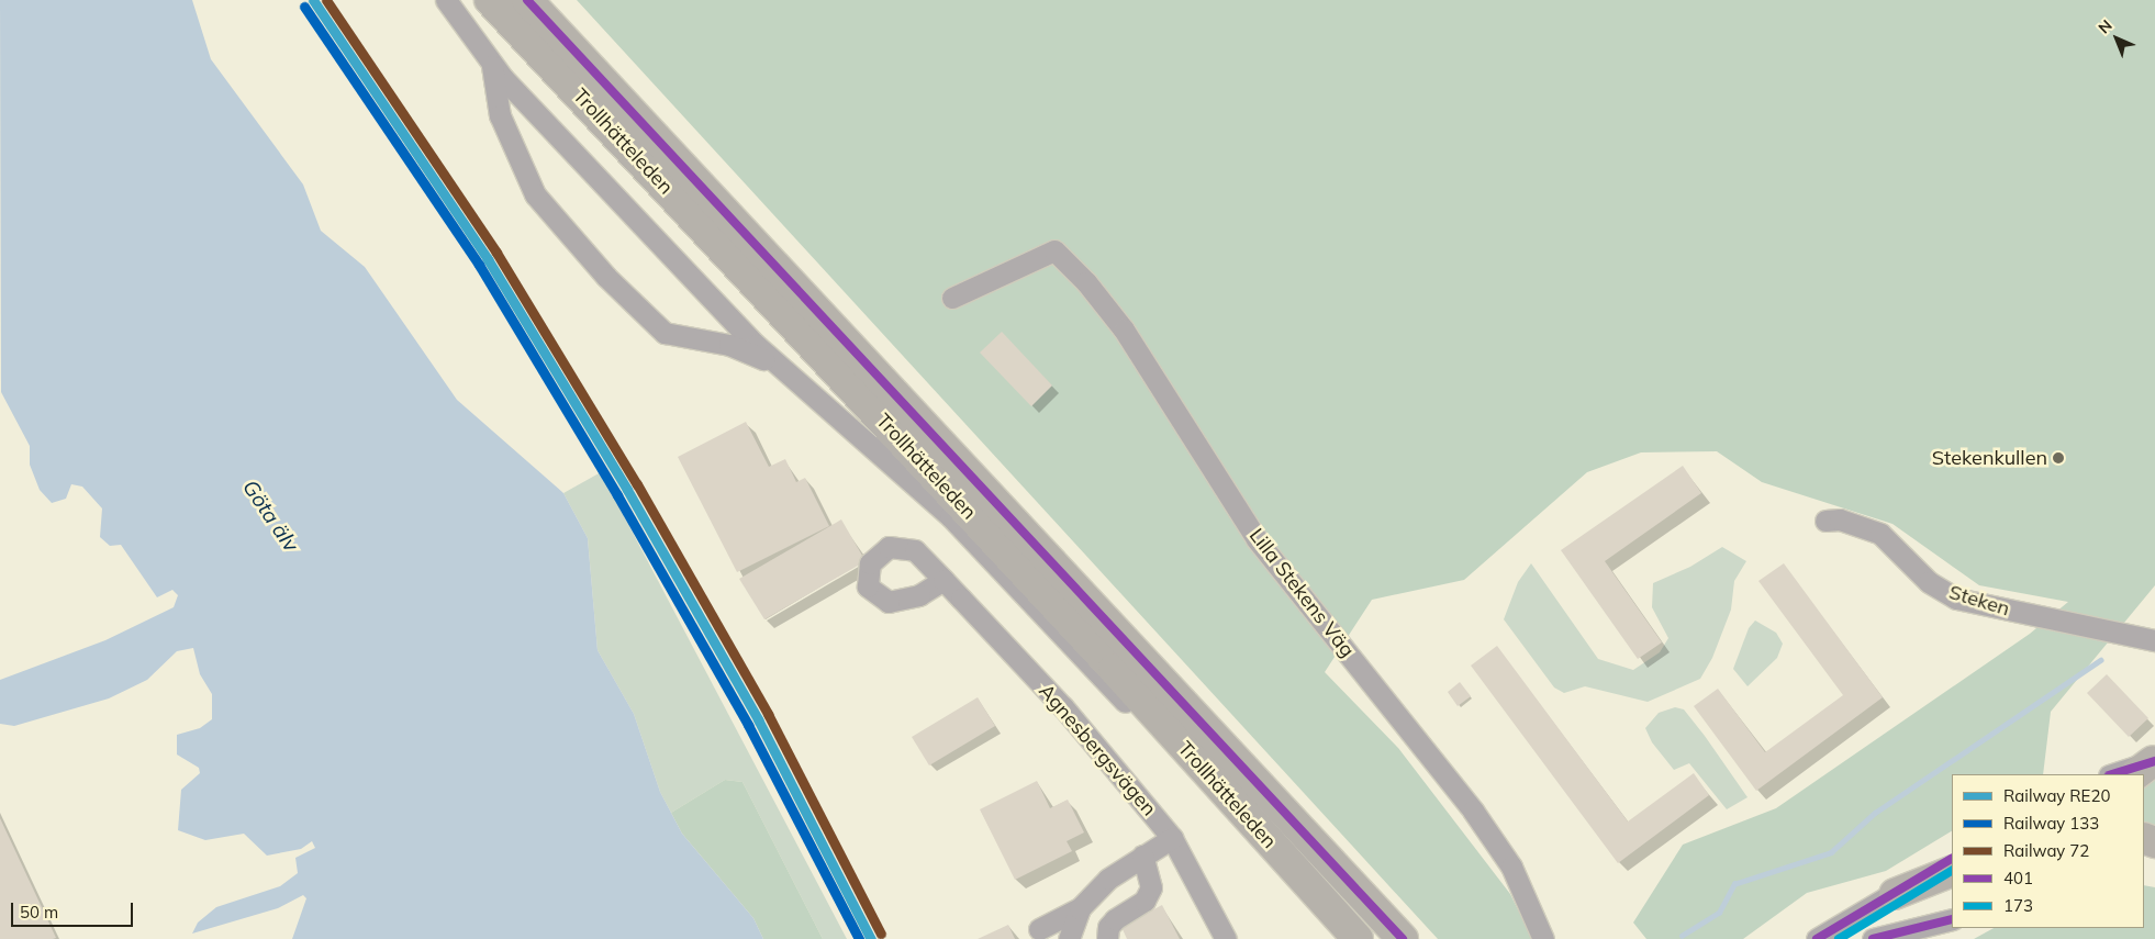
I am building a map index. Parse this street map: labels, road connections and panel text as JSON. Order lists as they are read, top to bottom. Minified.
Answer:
{"streets":{"highway":["Trollhätteleden"],"street":["Lilla Stekens Väg","Steken","Agnesbergsvägen"]},"water":["Göta älv"],"places":["Stekenkullen"],"lines":["rail line RE20","rail line 72","transit line 401","rail line 133","transit line 173"],"legend":["Railway RE20","Railway 133","Railway 72","401","173"],"scale_bar":"50 m","north":"top left"}
